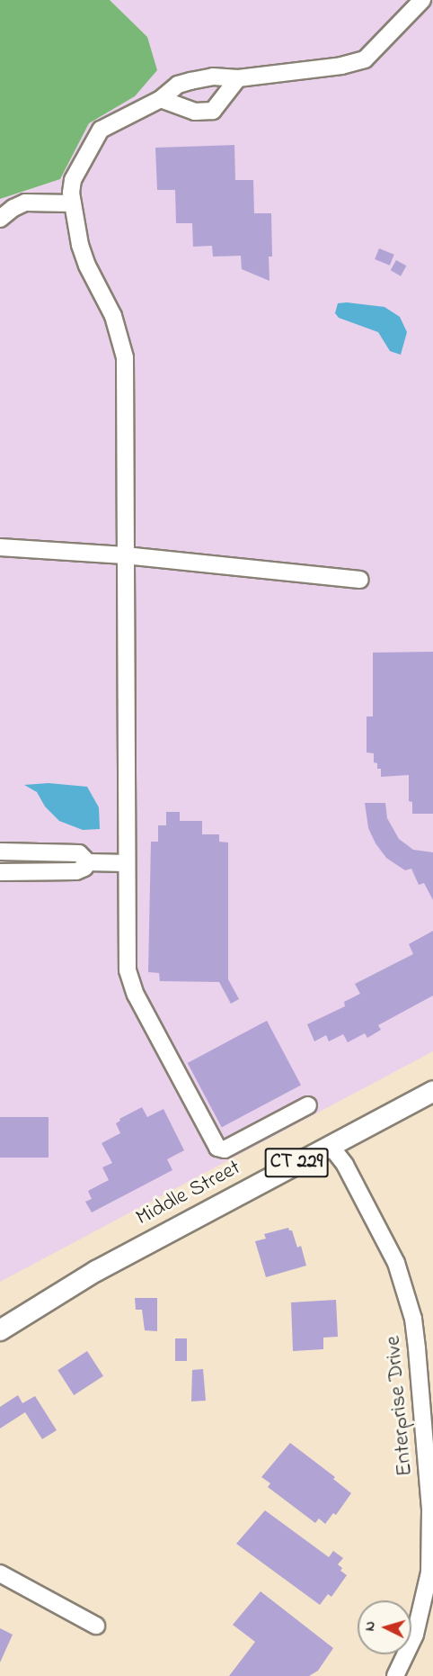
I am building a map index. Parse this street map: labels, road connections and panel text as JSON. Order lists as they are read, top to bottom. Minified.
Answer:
{"streets":{"main road":["CT 229","Middle Street"],"street":["Enterprise Drive"]},"crossings":[["Middle Street","Enterprise Drive"]],"north":"left"}
